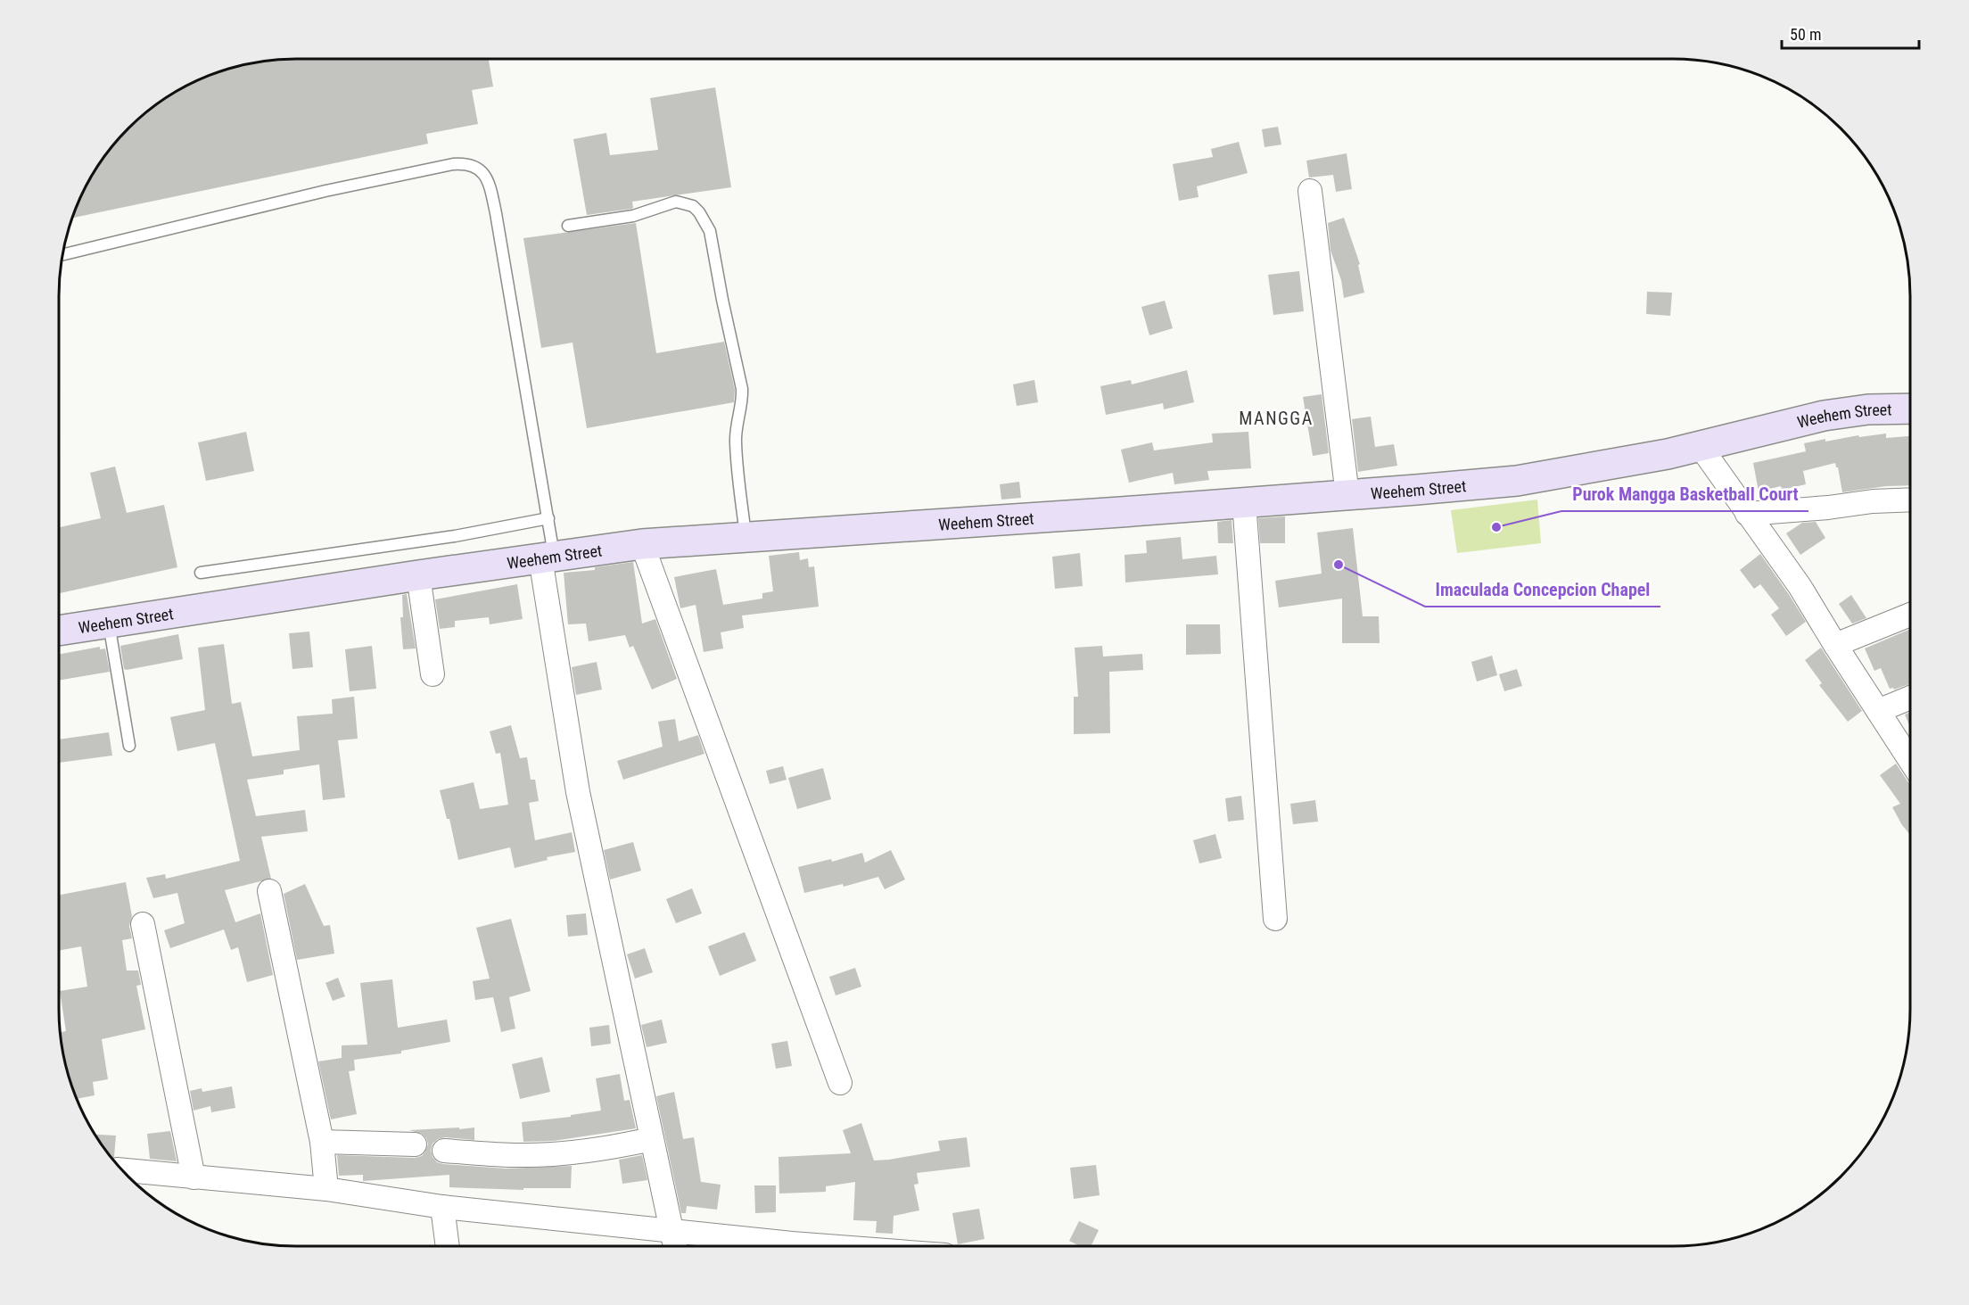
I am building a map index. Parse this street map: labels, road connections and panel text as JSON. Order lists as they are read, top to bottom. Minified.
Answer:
{"streets":{"street":["Weehem Street"]},"districts":["MANGGA"],"places":["Purok Mangga Basketball Court","Imaculada Concepcion Chapel"],"scale_bar":"50 m"}
